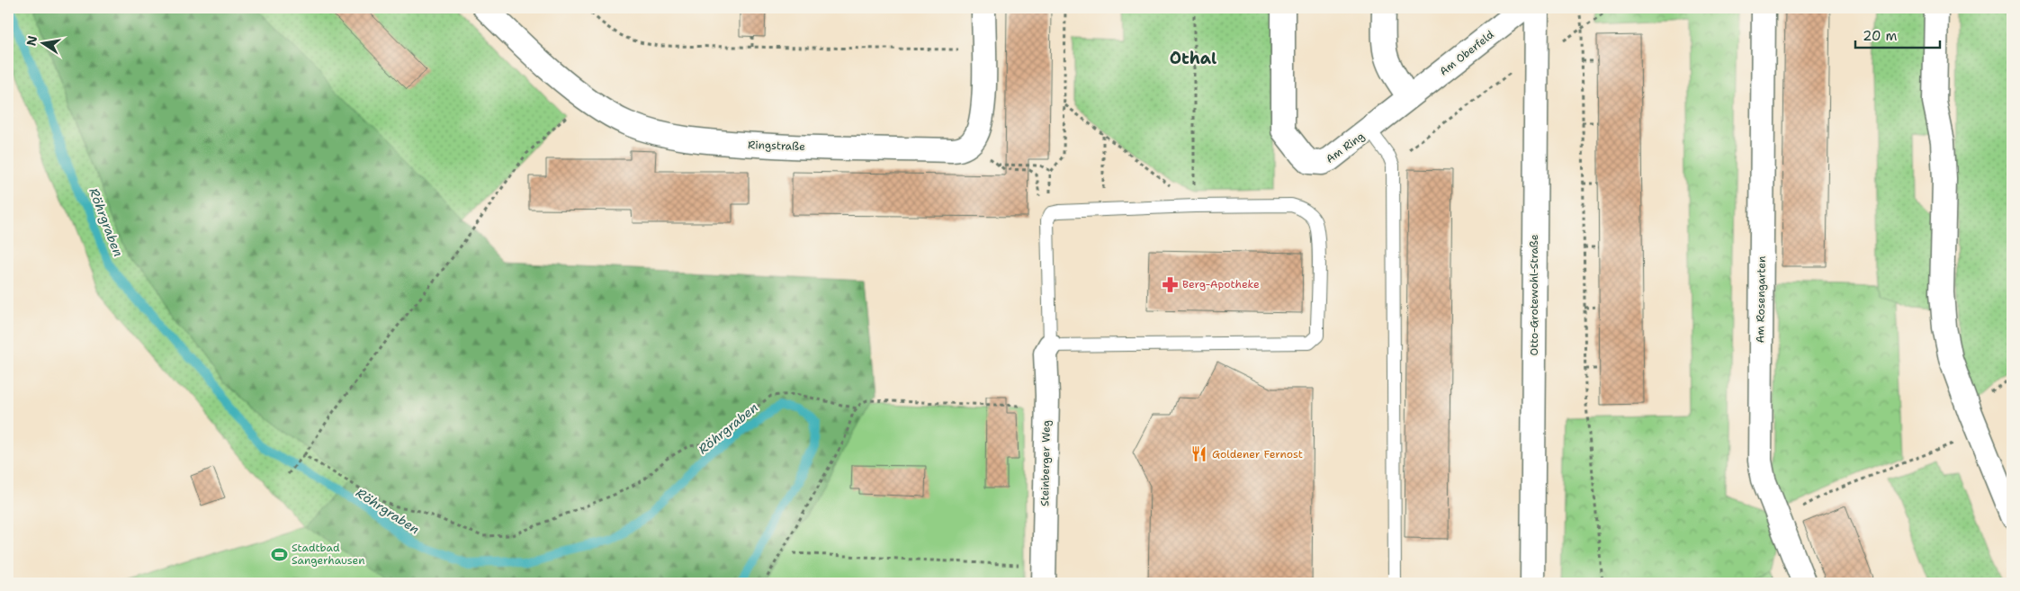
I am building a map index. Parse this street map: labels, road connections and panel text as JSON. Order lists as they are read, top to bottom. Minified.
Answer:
{"streets":{"street":["Am Oberfeld","Ringstraße","Am Ring","Otto-Grotewohl-Straße","Am Rosengarten","Steinberger Weg"]},"crossings":[["Am Oberfeld","Am Ring"]],"districts":["Othal"],"water":["Röhrgraben"],"places":{"pharmacy":["Berg-Apotheke"],"restaurant":["Goldener Fernost"],"sports":["Stadtbad Sangerhausen"]},"scale_bar":"20 m","north":"left"}
